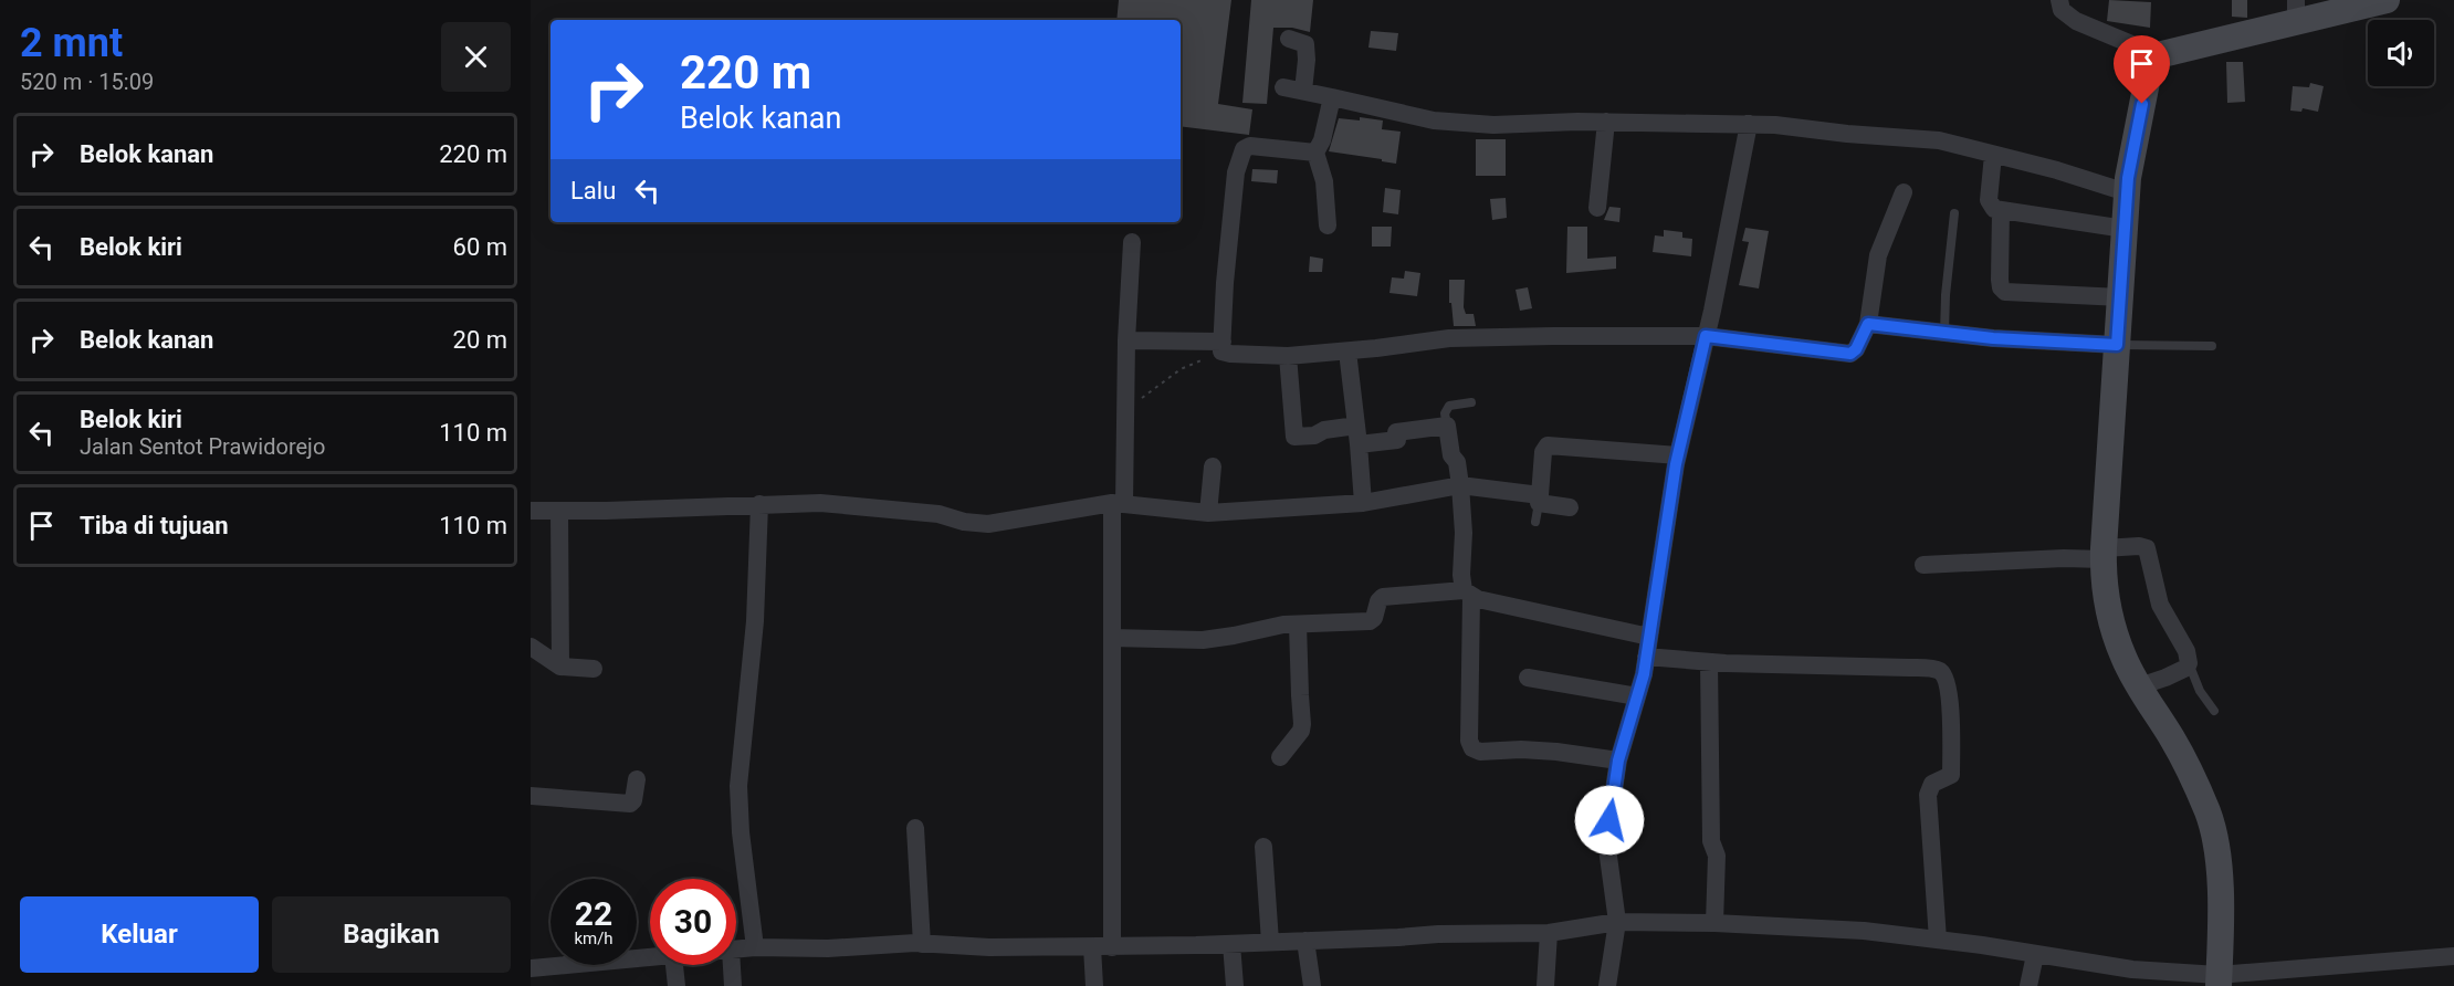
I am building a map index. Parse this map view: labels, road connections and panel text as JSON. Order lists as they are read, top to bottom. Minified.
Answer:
{"page":{"heading":["2 mnt","520 m · 15:09"],"turn":["220 m","Belok kanan"],"list":[{"name":"Belok kanan","value":"220 m"},{"name":"Belok kiri","value":"60 m"},{"name":"Belok kanan","value":"20 m"},{"name":"Belok kiri","note":"Jalan Sentot Prawidorejo","value":"110 m"},{"name":"Tiba di tujuan","value":"110 m"}],"then":"Lalu","speed":"22 km/h","limit":"30","buttons":["Keluar","Bagikan"]}}
